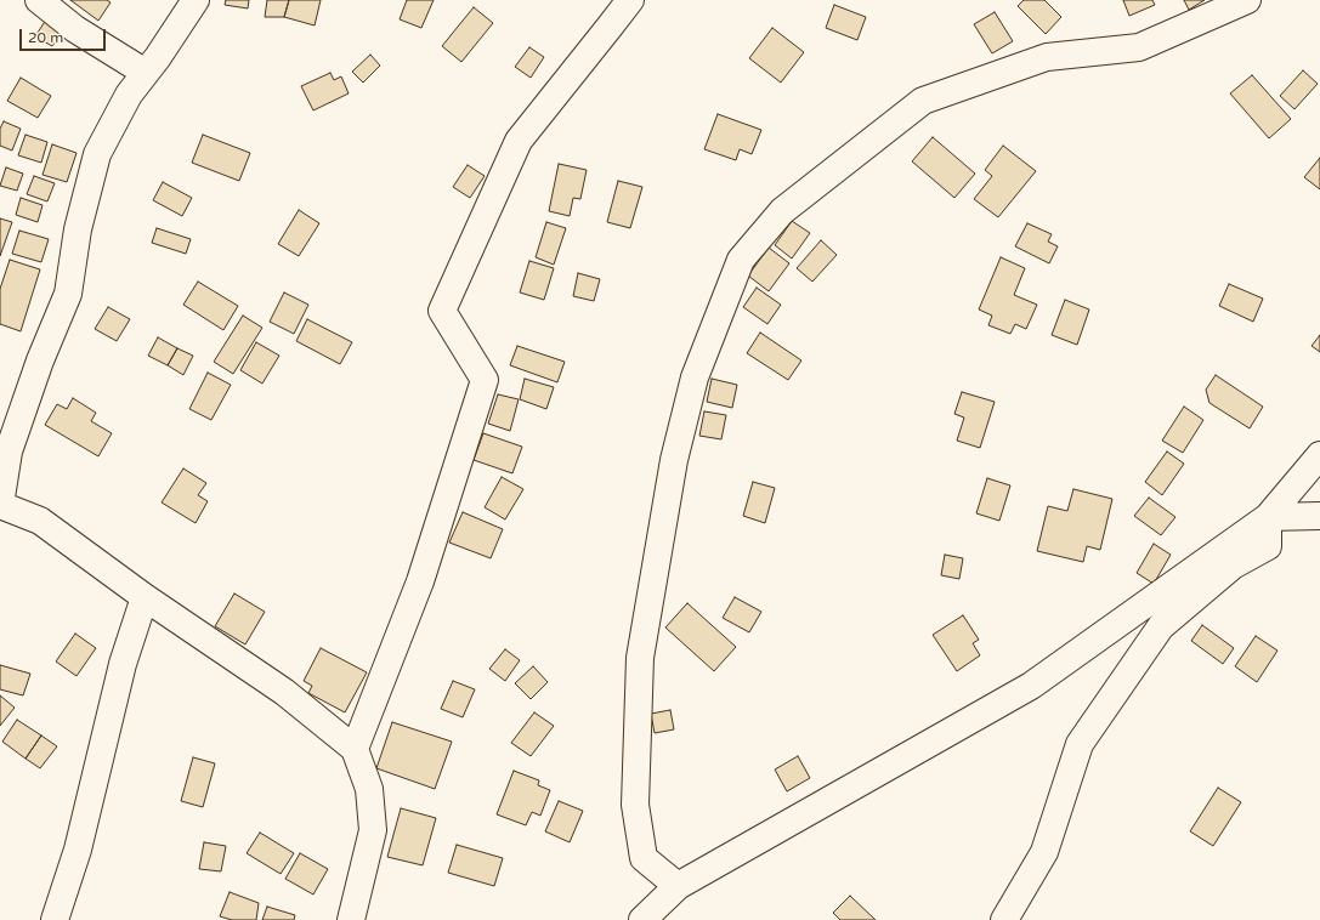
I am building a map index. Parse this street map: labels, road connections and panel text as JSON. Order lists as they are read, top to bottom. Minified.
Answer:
{"scale_bar":"20 m"}
